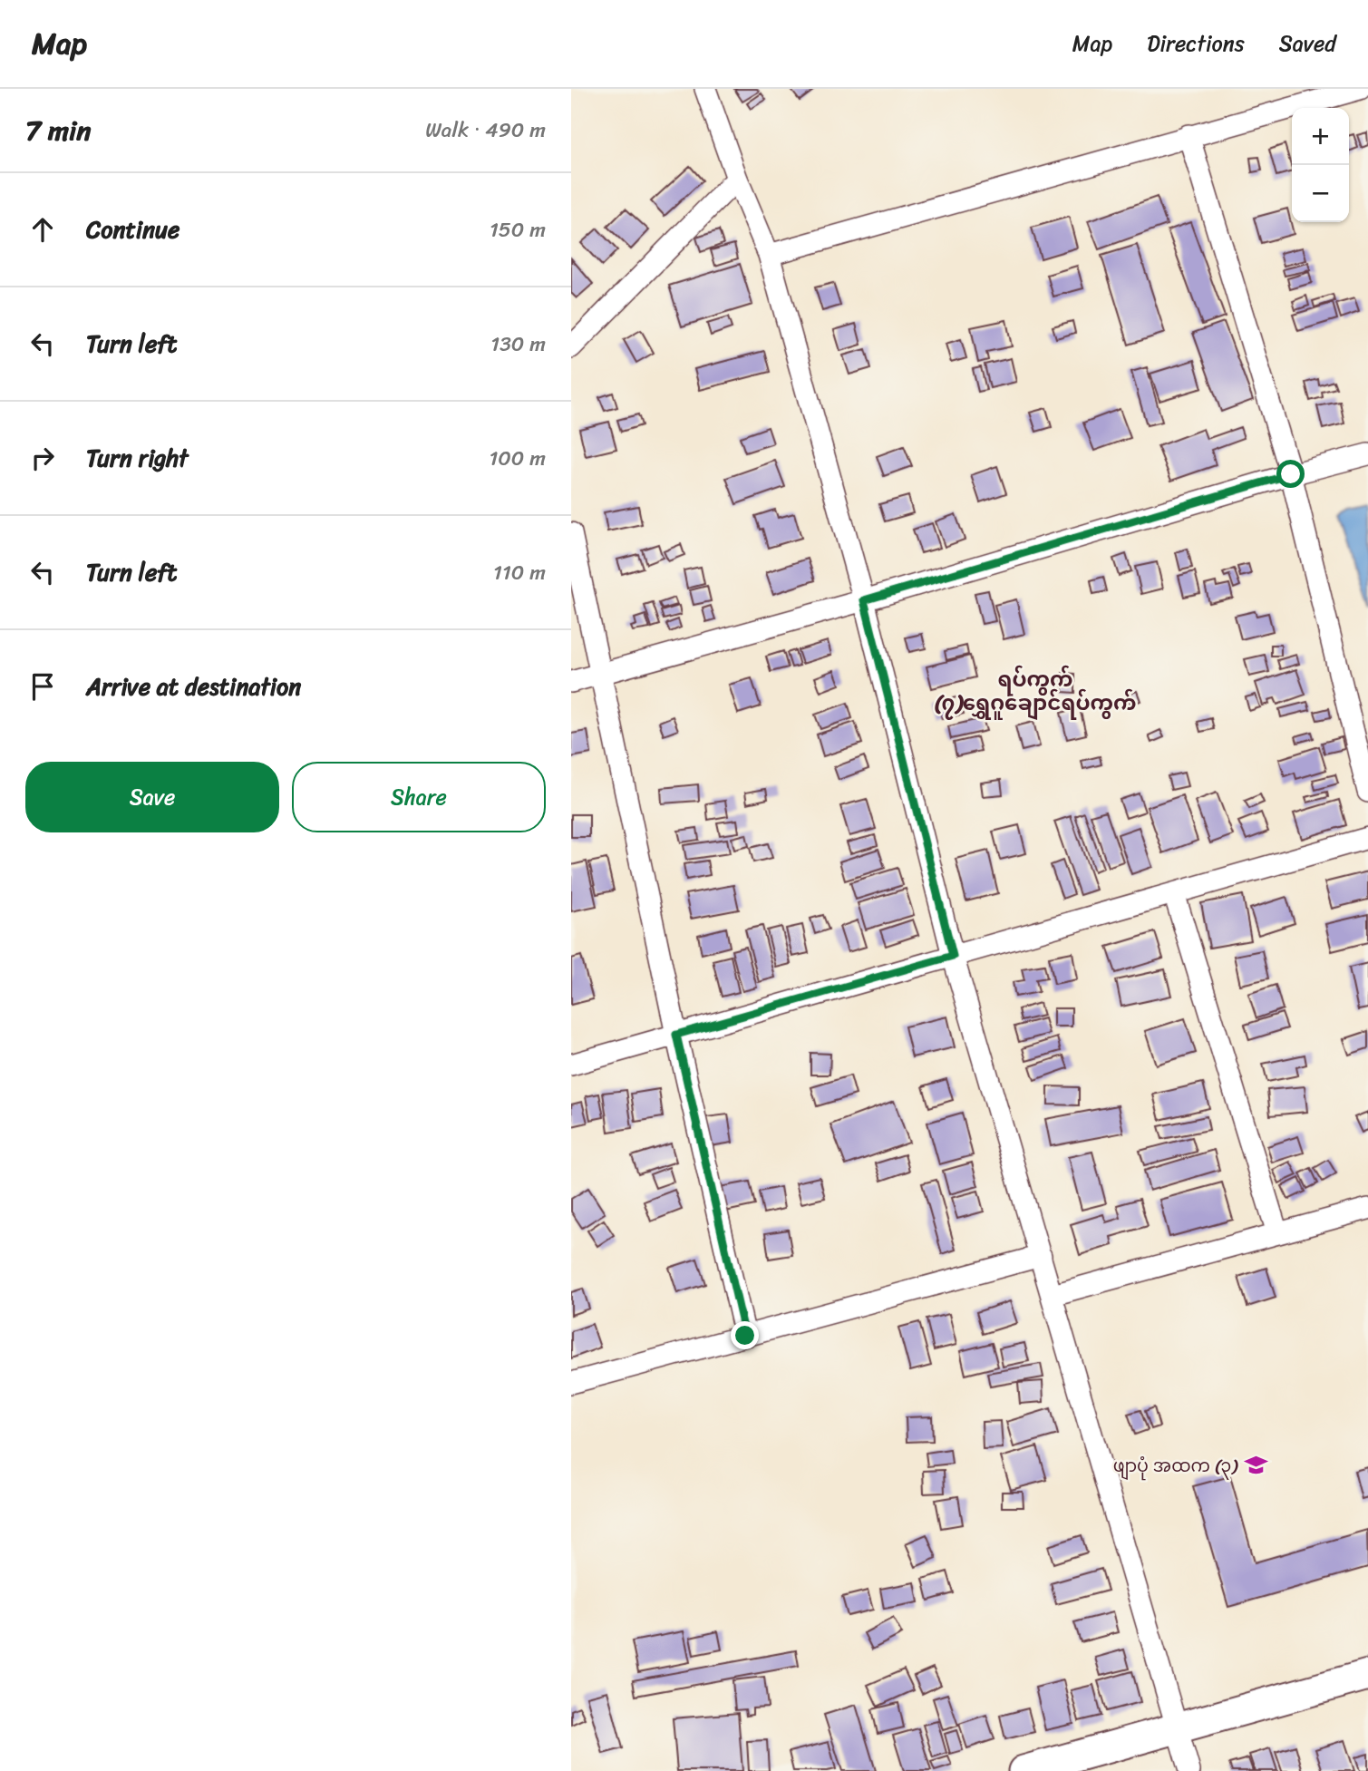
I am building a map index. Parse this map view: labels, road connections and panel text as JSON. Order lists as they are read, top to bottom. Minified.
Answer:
{"districts":["ရပ်ကွက် (၇)ရွှေဂူချောင်ရပ်ကွက်"],"places":{"school or university":["ဖျာပုံ အထက (၃)"]},"page":{"header":"Map","nav":["Map","Directions","Saved"],"heading":["7 min","Walk · 490 m"],"map_buttons":["+","−"],"list":[["Continue","150 m"],["Turn left","130 m"],["Turn right","100 m"],["Turn left","110 m"],"Arrive at destination"],"buttons":["Save","Share"]}}
